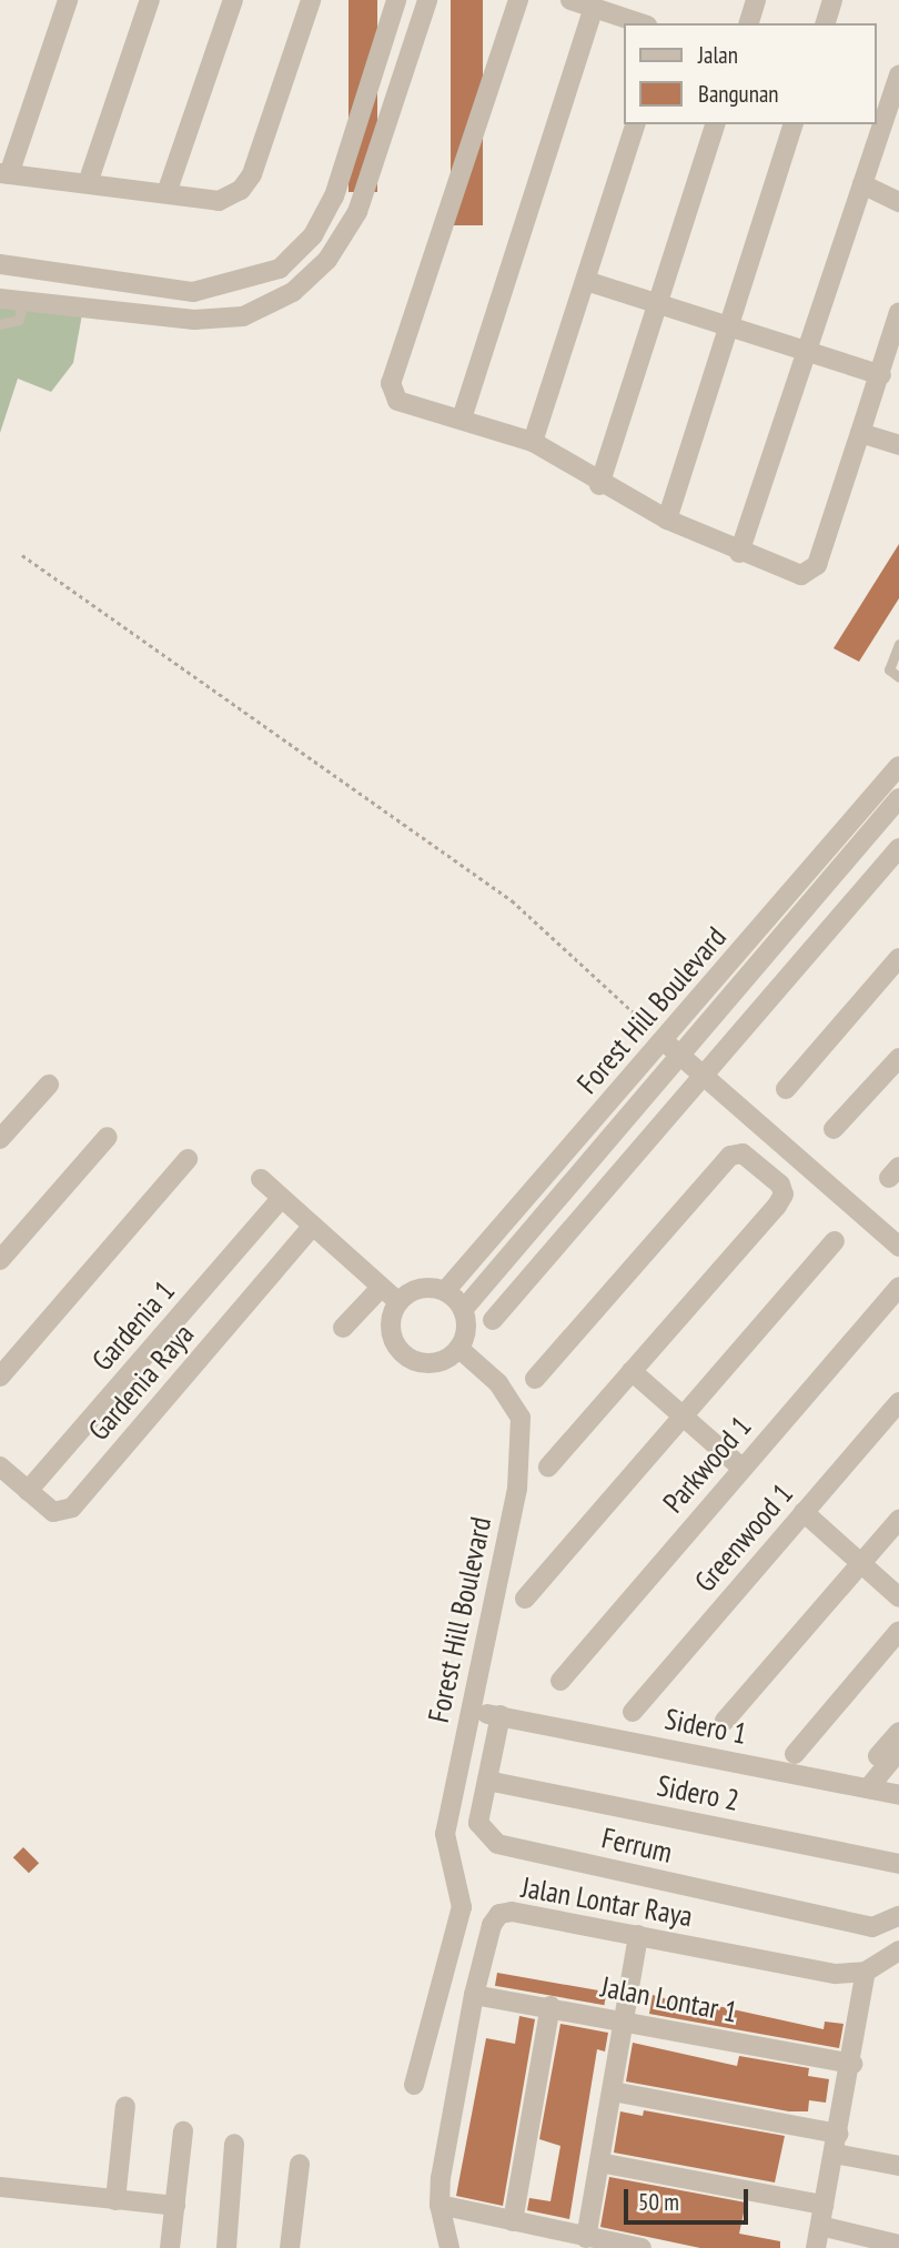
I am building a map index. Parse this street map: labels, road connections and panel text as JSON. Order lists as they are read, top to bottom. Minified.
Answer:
{"streets":{"street":["Forest Hill Boulevard","Gardenia 1","Gardenia Raya","Parkwood 1","Greenwood 1","Sidero 1","Sidero 2","Ferrum","Jalan Lontar Raya","Jalan Lontar 1"]},"crossings":[["Forest Hill Boulevard","Sidero 1"],["Gardenia 1","Gardenia Raya"],["Sidero 1","Ferrum"],["Sidero 2","Ferrum"],["Jalan Lontar Raya","Jalan Lontar 1"]],"legend":["Jalan","Bangunan"],"scale_bar":"50 m"}
